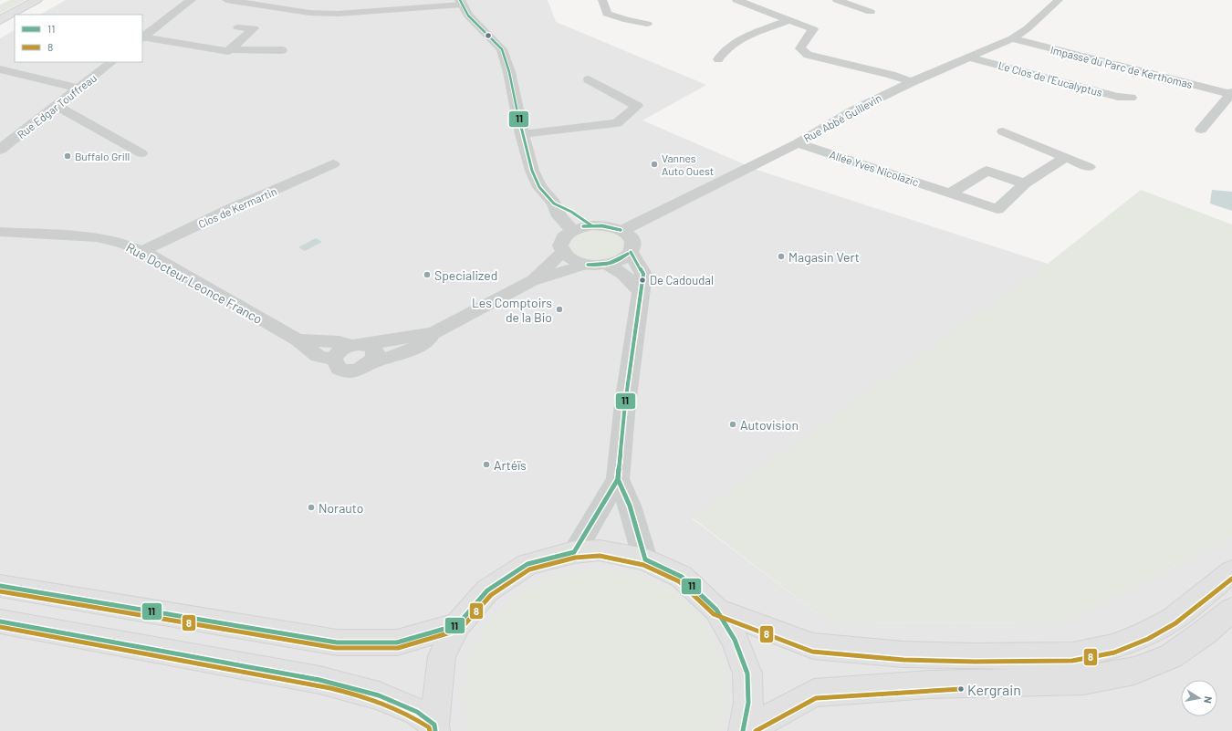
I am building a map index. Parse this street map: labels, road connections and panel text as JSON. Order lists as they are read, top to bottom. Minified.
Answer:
{"streets":{"street":["Impasse du Parc de Kerthomas","Le Clos de l'Eucalyptus","Rue Edgar Touffreau","Rue Abbé Guillevin","Allée Yves Nicolazic","Clos de Kermartin","Rue Docteur Leonce Franco"]},"crossings":[["Impasse du Parc de Kerthomas","Rue Abbé Guillevin"],["Le Clos de l'Eucalyptus","Rue Abbé Guillevin"],["Rue Abbé Guillevin","Allée Yves Nicolazic"],["Clos de Kermartin","Rue Docteur Leonce Franco"]],"places":["Buffalo Grill","Vannes Auto Ouest","Magasin Vert","Specialized","De Cadoudal","Les Comptoirs de la Bio","Autovision","Artéïs","Norauto","Kergrain"],"lines":["transit line 11","transit line 8"],"legend":["11","8"],"north":"right"}
